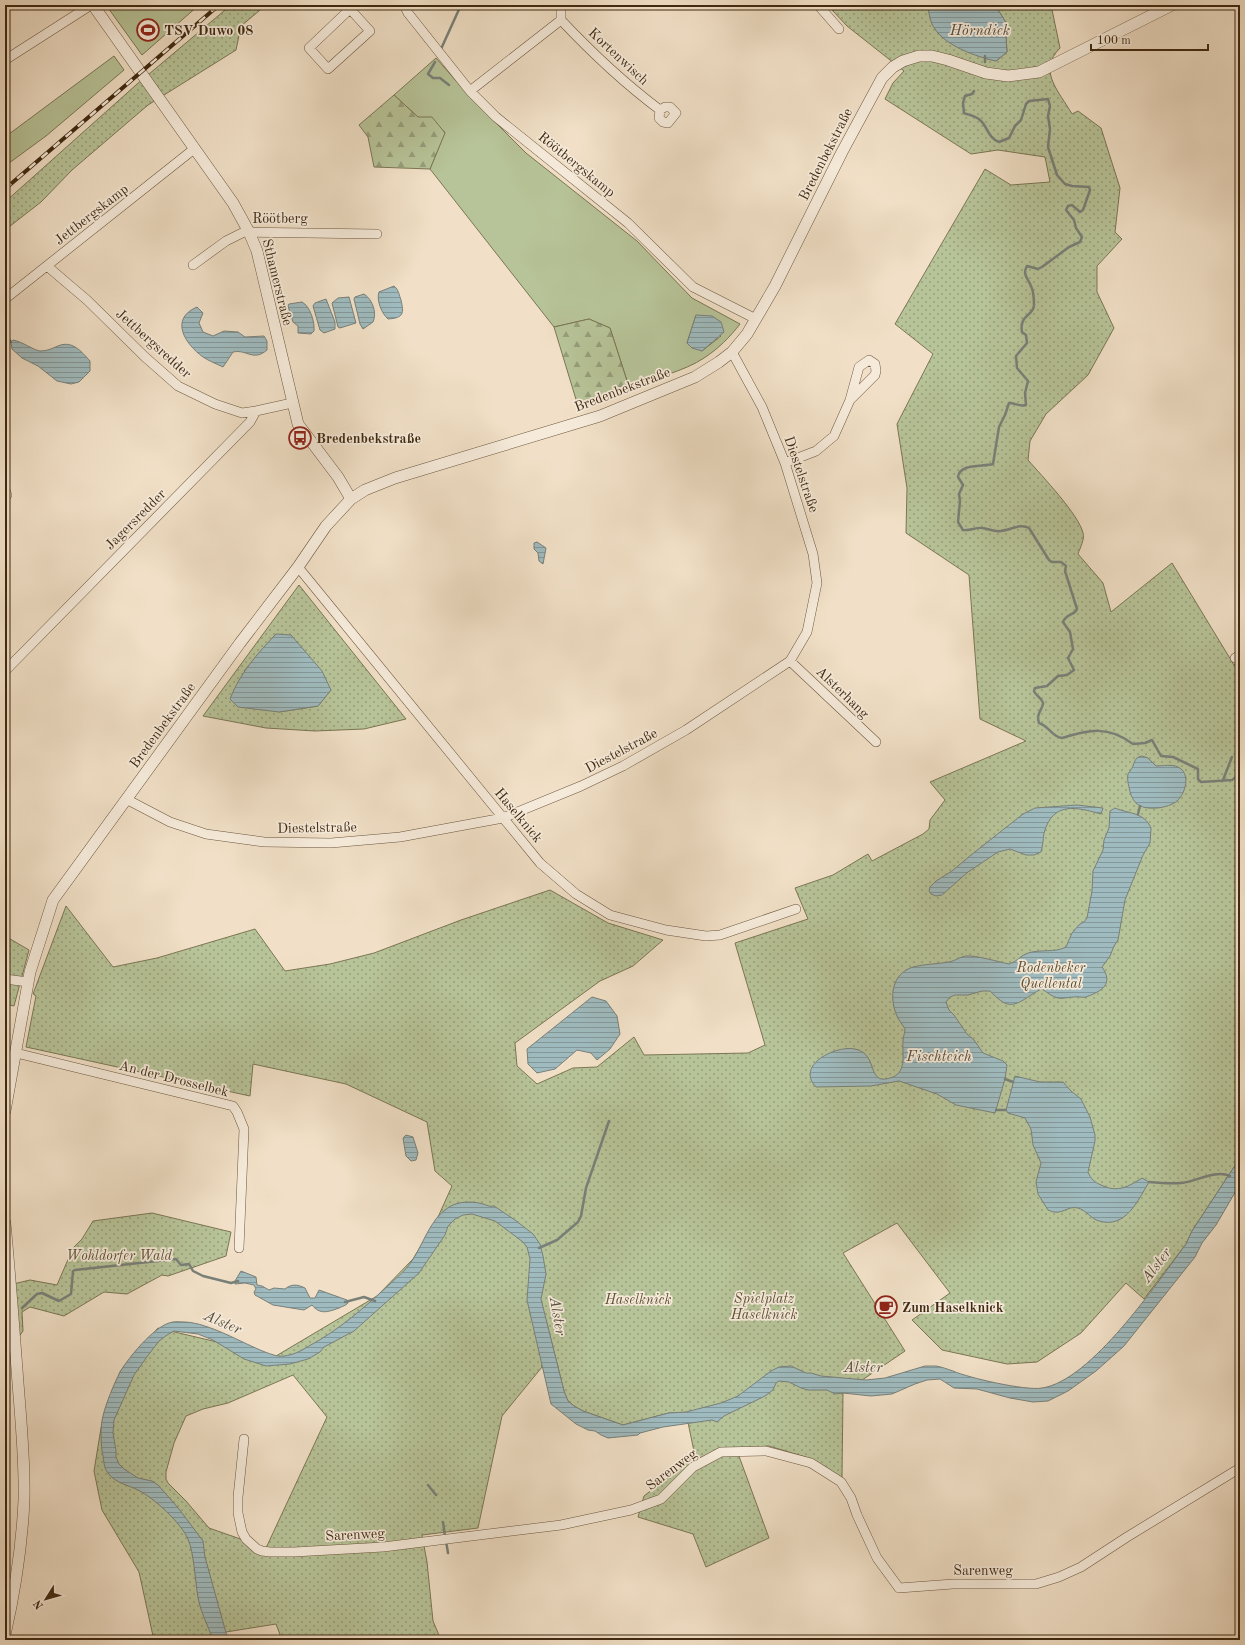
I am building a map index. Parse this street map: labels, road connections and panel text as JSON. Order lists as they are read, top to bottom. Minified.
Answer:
{"streets":{"street":["Kortenwisch","Bredenbekstraße","Röötbergskamp","Jettbergskamp","Röötberg","Sthamerstraße","Jettbergsredder","Diestelstraße","Jagersredder","Alsterhang","Haselknick","An der Drosselbek","Sarenweg"]},"crossings":[["Bredenbekstraße","Röötbergskamp"],["Bredenbekstraße","Sthamerstraße"],["Bredenbekstraße","Diestelstraße"],["Bredenbekstraße","Haselknick"],["Bredenbekstraße","An der Drosselbek"],["Jettbergskamp","Sthamerstraße"],["Jettbergskamp","Jettbergsredder"],["Röötberg","Sthamerstraße"],["Jettbergsredder","Jagersredder"],["Diestelstraße","Alsterhang"],["Diestelstraße","Haselknick"]],"water":["Hörndiek","Fischteich","Alster"],"parks":["Rodenbeker Quellental","Wohldorfer Wald","Spielplatz Haselknick","Haselknick"],"places":{"sports":["TSV Duwo 08"],"bus stop":["Bredenbekstraße"],"cafe":["Zum Haselknick"]},"scale_bar":"100 m","north":"bottom left"}
